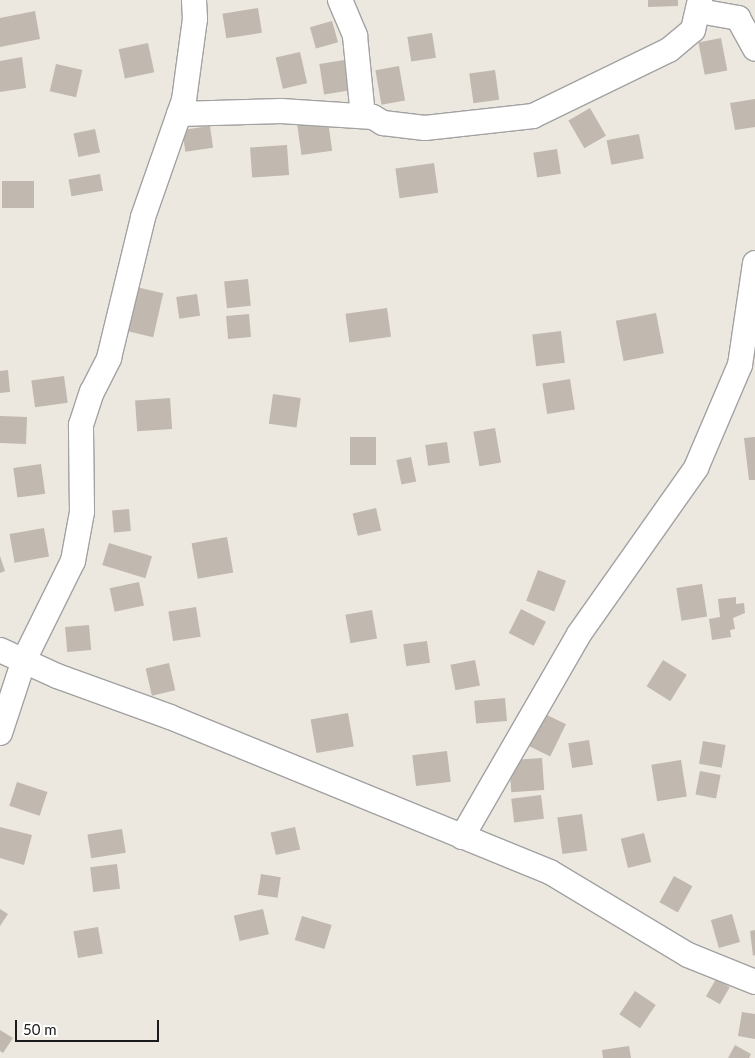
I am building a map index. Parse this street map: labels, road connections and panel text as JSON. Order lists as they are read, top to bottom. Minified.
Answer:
{"scale_bar":"50 m"}
